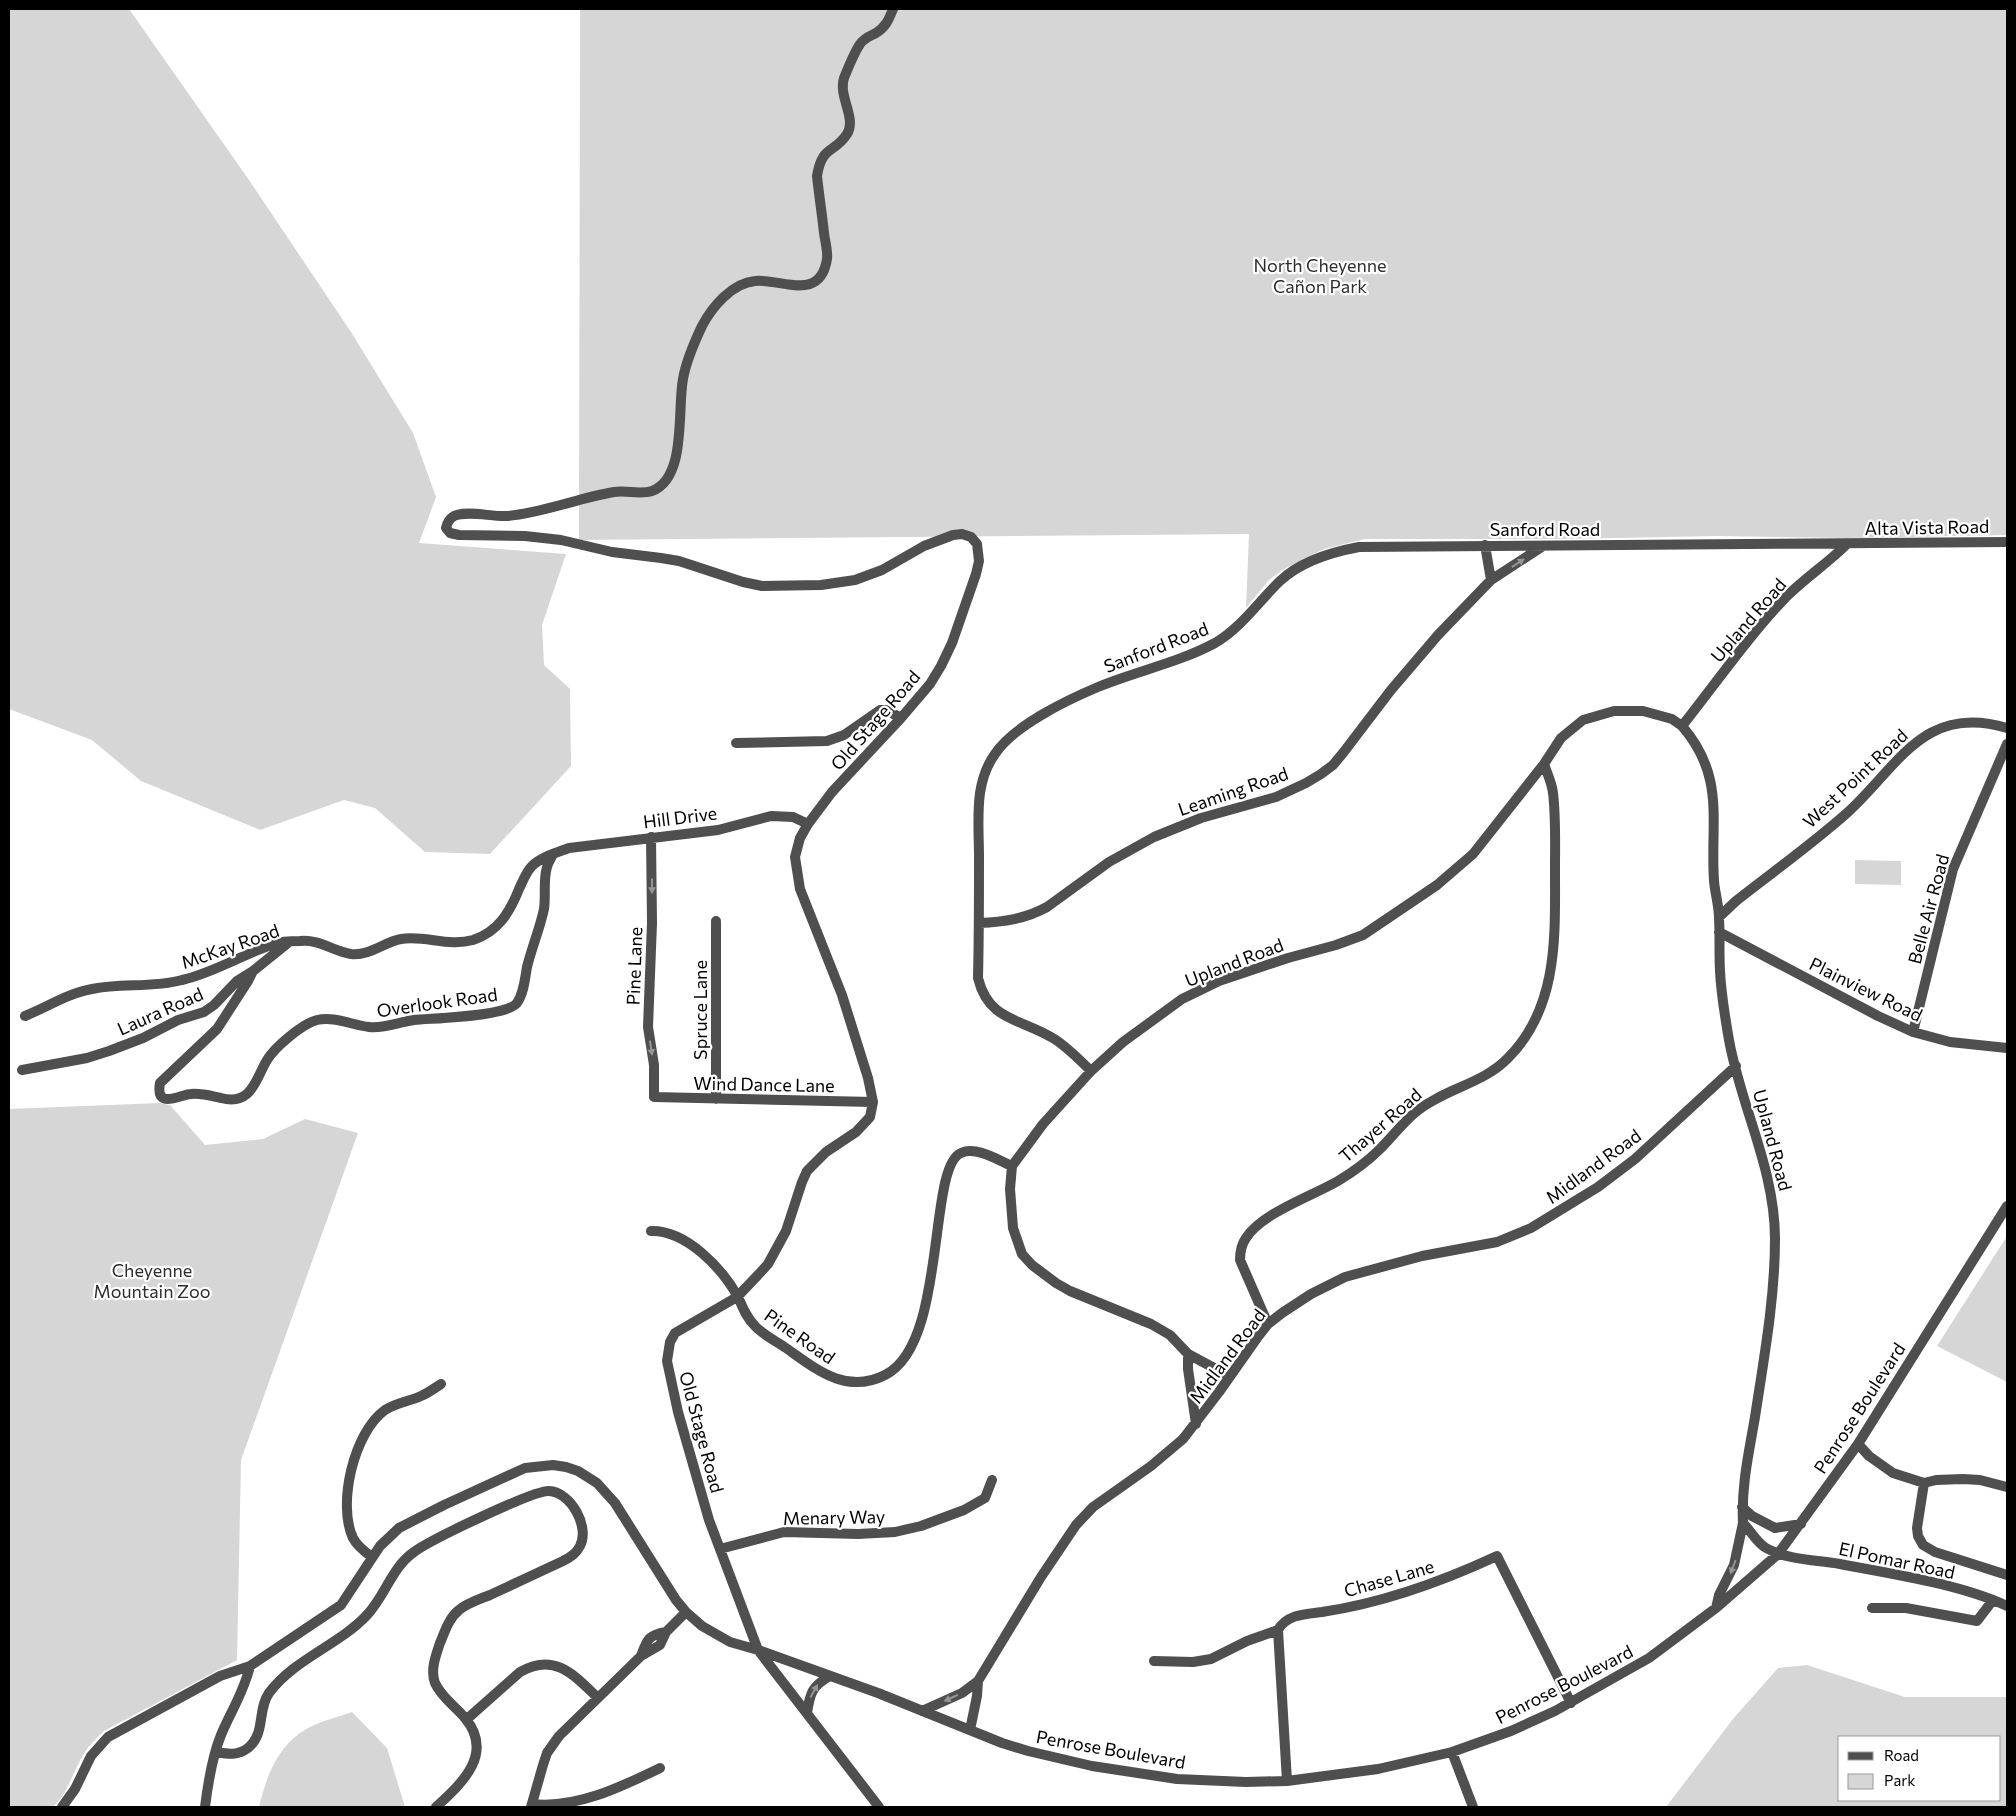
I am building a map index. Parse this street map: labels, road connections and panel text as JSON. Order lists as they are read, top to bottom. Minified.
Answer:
{"streets":{"street":["Alta Vista Road","Sanford Road","Upland Road","Old Stage Road","West Point Road","Leaming Road","Hill Drive","Belle Air Road","McKay Road","Pine Lane","Plainview Road","Overlook Road","Spruce Lane","Laura Road","Wind Dance Lane","Thayer Road","Midland Road","Pine Road","Penrose Boulevard","Menary Way","El Pomar Road","Chase Lane"]},"crossings":[["Alta Vista Road","Sanford Road"],["Alta Vista Road","Upland Road"],["Sanford Road","Upland Road"],["Sanford Road","Leaming Road"],["Upland Road","West Point Road"],["Upland Road","Plainview Road"],["Upland Road","Thayer Road"],["Upland Road","Midland Road"],["Upland Road","Pine Road"],["Upland Road","Penrose Boulevard"],["Old Stage Road","Hill Drive"],["Old Stage Road","Wind Dance Lane"],["Old Stage Road","Pine Road"],["Old Stage Road","Penrose Boulevard"],["Old Stage Road","Menary Way"],["Hill Drive","McKay Road"],["Hill Drive","Pine Lane"],["Hill Drive","Overlook Road"],["Belle Air Road","Plainview Road"],["McKay Road","Overlook Road"],["McKay Road","Laura Road"],["Pine Lane","Wind Dance Lane"],["Overlook Road","Laura Road"],["Spruce Lane","Wind Dance Lane"],["Thayer Road","Midland Road"],["Midland Road","Penrose Boulevard"],["Penrose Boulevard","El Pomar Road"],["Penrose Boulevard","Chase Lane"]],"one_way":["Pine Lane"],"parks":["North Cheyenne Cañon Park","Cheyenne Mountain Zoo"],"legend":["Road","Park"]}
